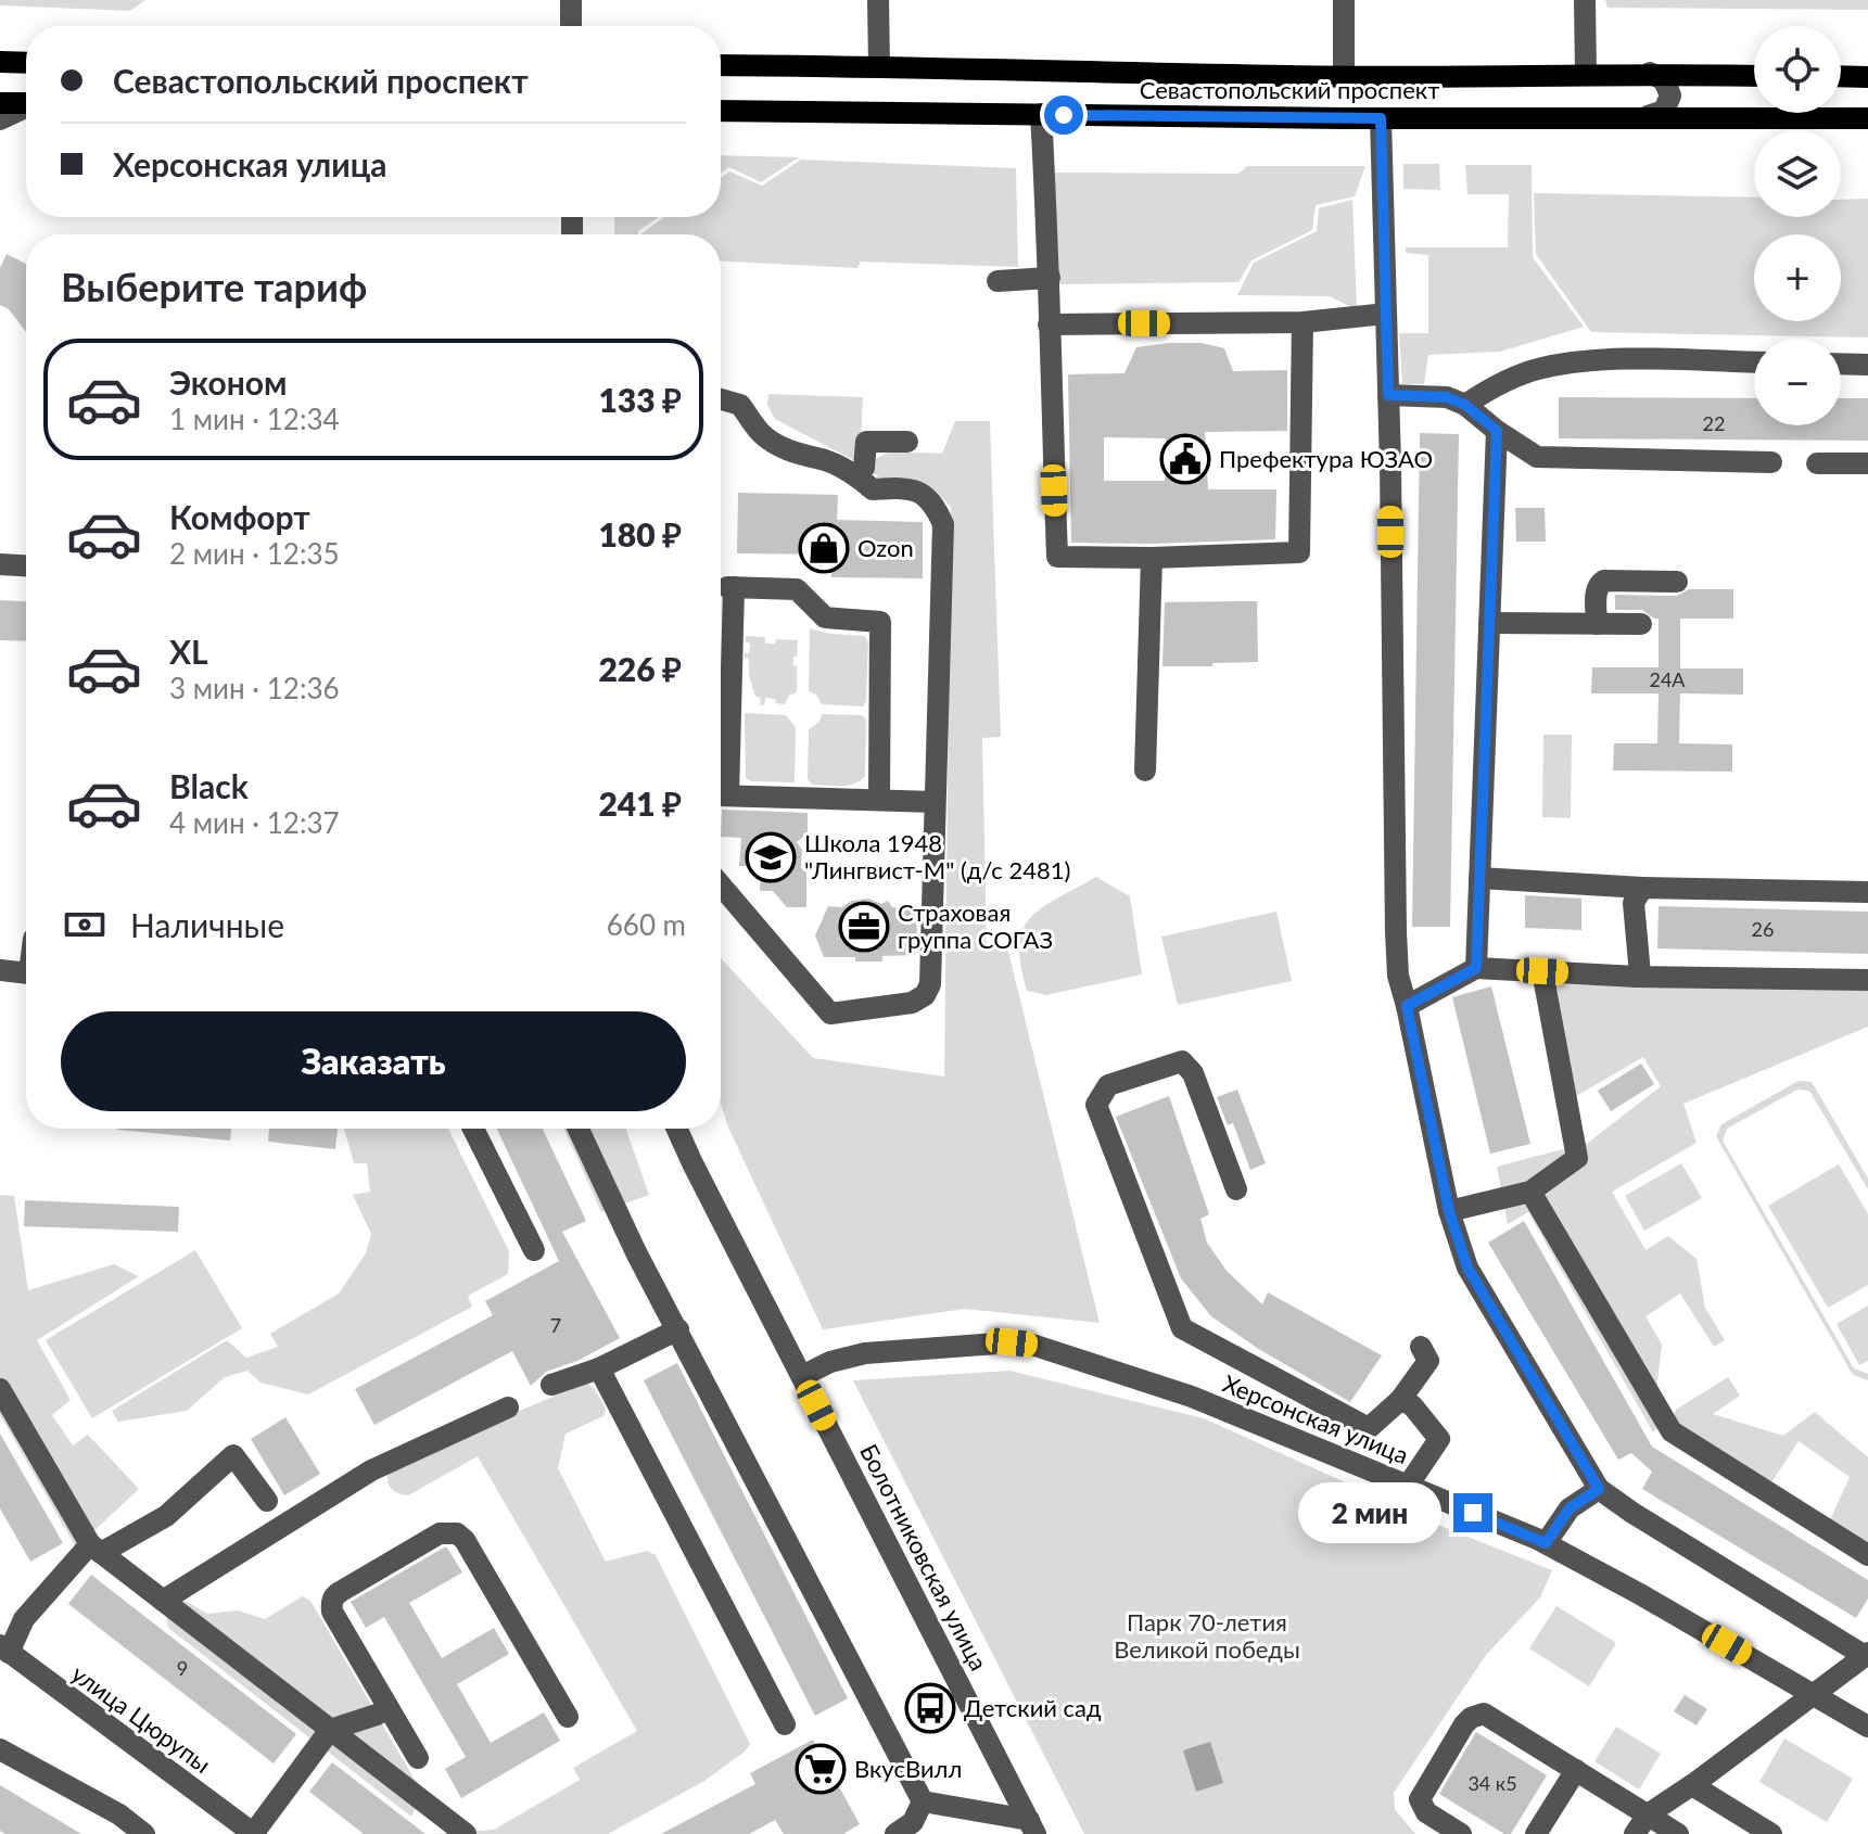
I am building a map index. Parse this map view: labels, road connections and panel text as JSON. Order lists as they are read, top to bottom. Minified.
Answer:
{"streets":{"main road":["Севастопольский проспект"],"street":["Херсонская улица","Болотниковская улица","улица Цюрупы"]},"crossings":[["Херсонская улица","Болотниковская улица"]],"parks":["Парк 70-летия Великой победы"],"places":{"public building":["Префектура ЮЗАО"],"shop":["Ozon"],"school or university":["Школа 1948 \"Лингвист-М\" (д/с 2481)"],"office":["Страховая группа СОГАЗ"],"bus stop":["Детский сад"],"supermarket":["ВкусВилл"]},"house_numbers":["22","24А","26","7","9","34 к5"],"page":{"map_buttons":["+","−"],"banner":["Севастопольский проспект","Херсонская улица"],"heading":"Выберите тариф","list":[{"name":"Эконом","note":"1 мин · 12:34","value":"133 ₽"},{"name":"Комфорт","note":"2 мин · 12:35","value":"180 ₽"},{"name":"XL","note":"3 мин · 12:36","value":"226 ₽"},{"name":"Black","note":"4 мин · 12:37","value":"241 ₽"}],"pay":["Наличные","660 m"],"buttons":"Заказать","bubble":"2 мин"}}
